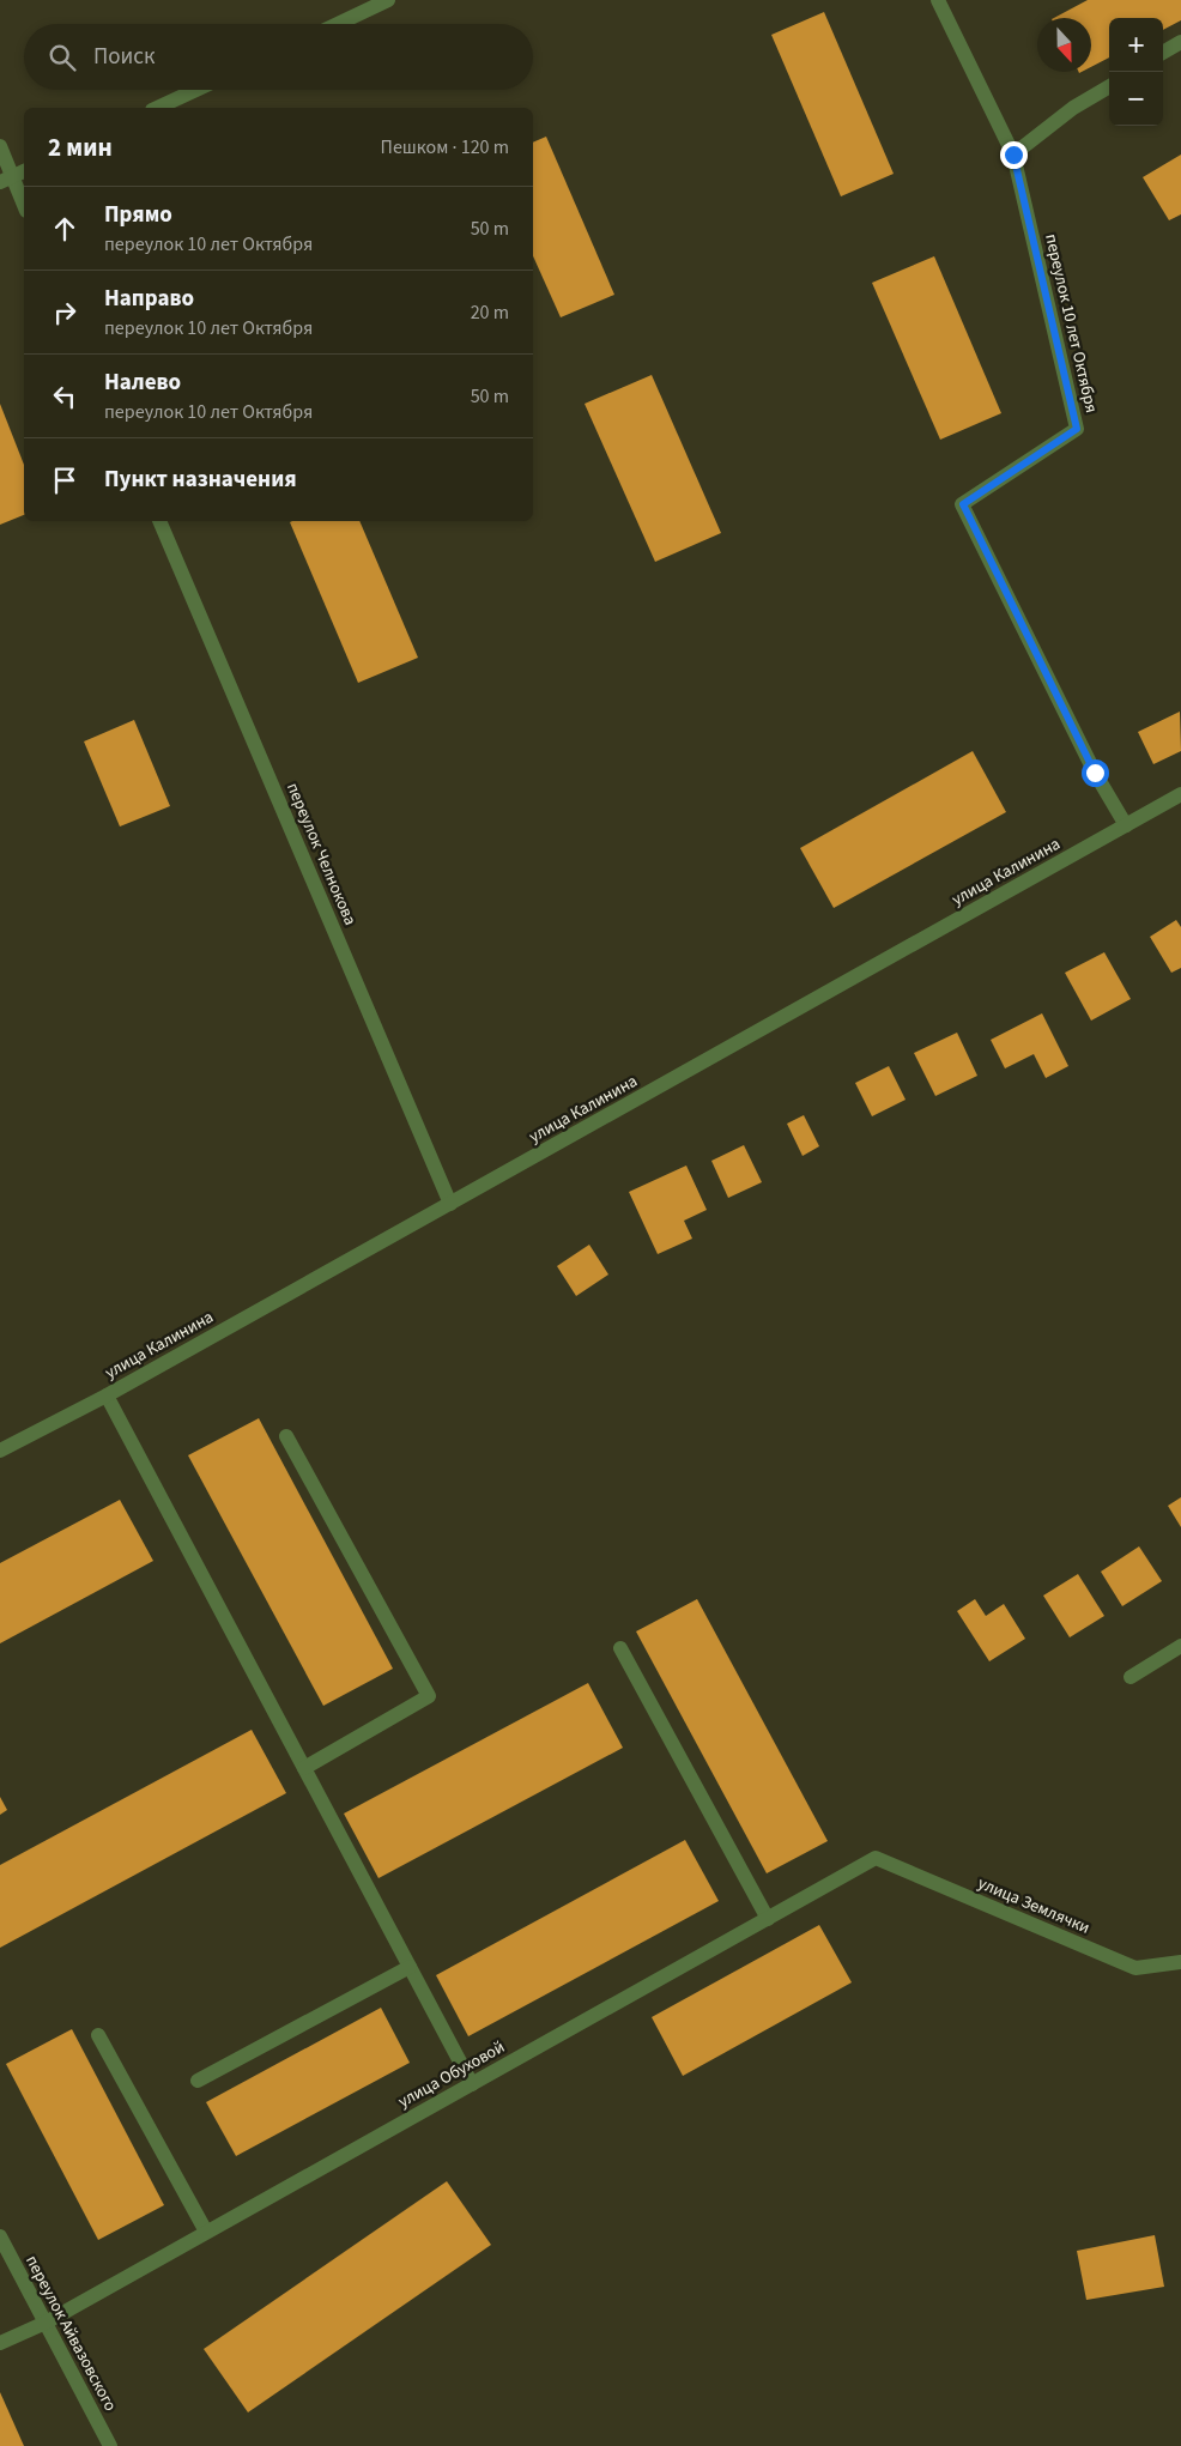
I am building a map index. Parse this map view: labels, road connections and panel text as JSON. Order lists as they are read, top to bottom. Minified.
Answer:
{"streets":{"street":["переулок 10 лет Октября","переулок Челнокова","улица Калинина","улица Землячки","улица Обуховой","переулок Айвазовского"]},"crossings":[["переулок 10 лет Октября","улица Калинина"],["переулок Челнокова","улица Калинина"],["улица Землячки","улица Обуховой"],["улица Обуховой","переулок Айвазовского"]],"north":"bottom","page":{"map_buttons":["+","−"],"search":"Поиск","heading":["2 мин","Пешком · 120 m"],"list":[["Прямо","переулок 10 лет Октября","50 m"],["Направо","переулок 10 лет Октября","20 m"],["Налево","переулок 10 лет Октября","50 m"],"Пункт назначения"]}}
